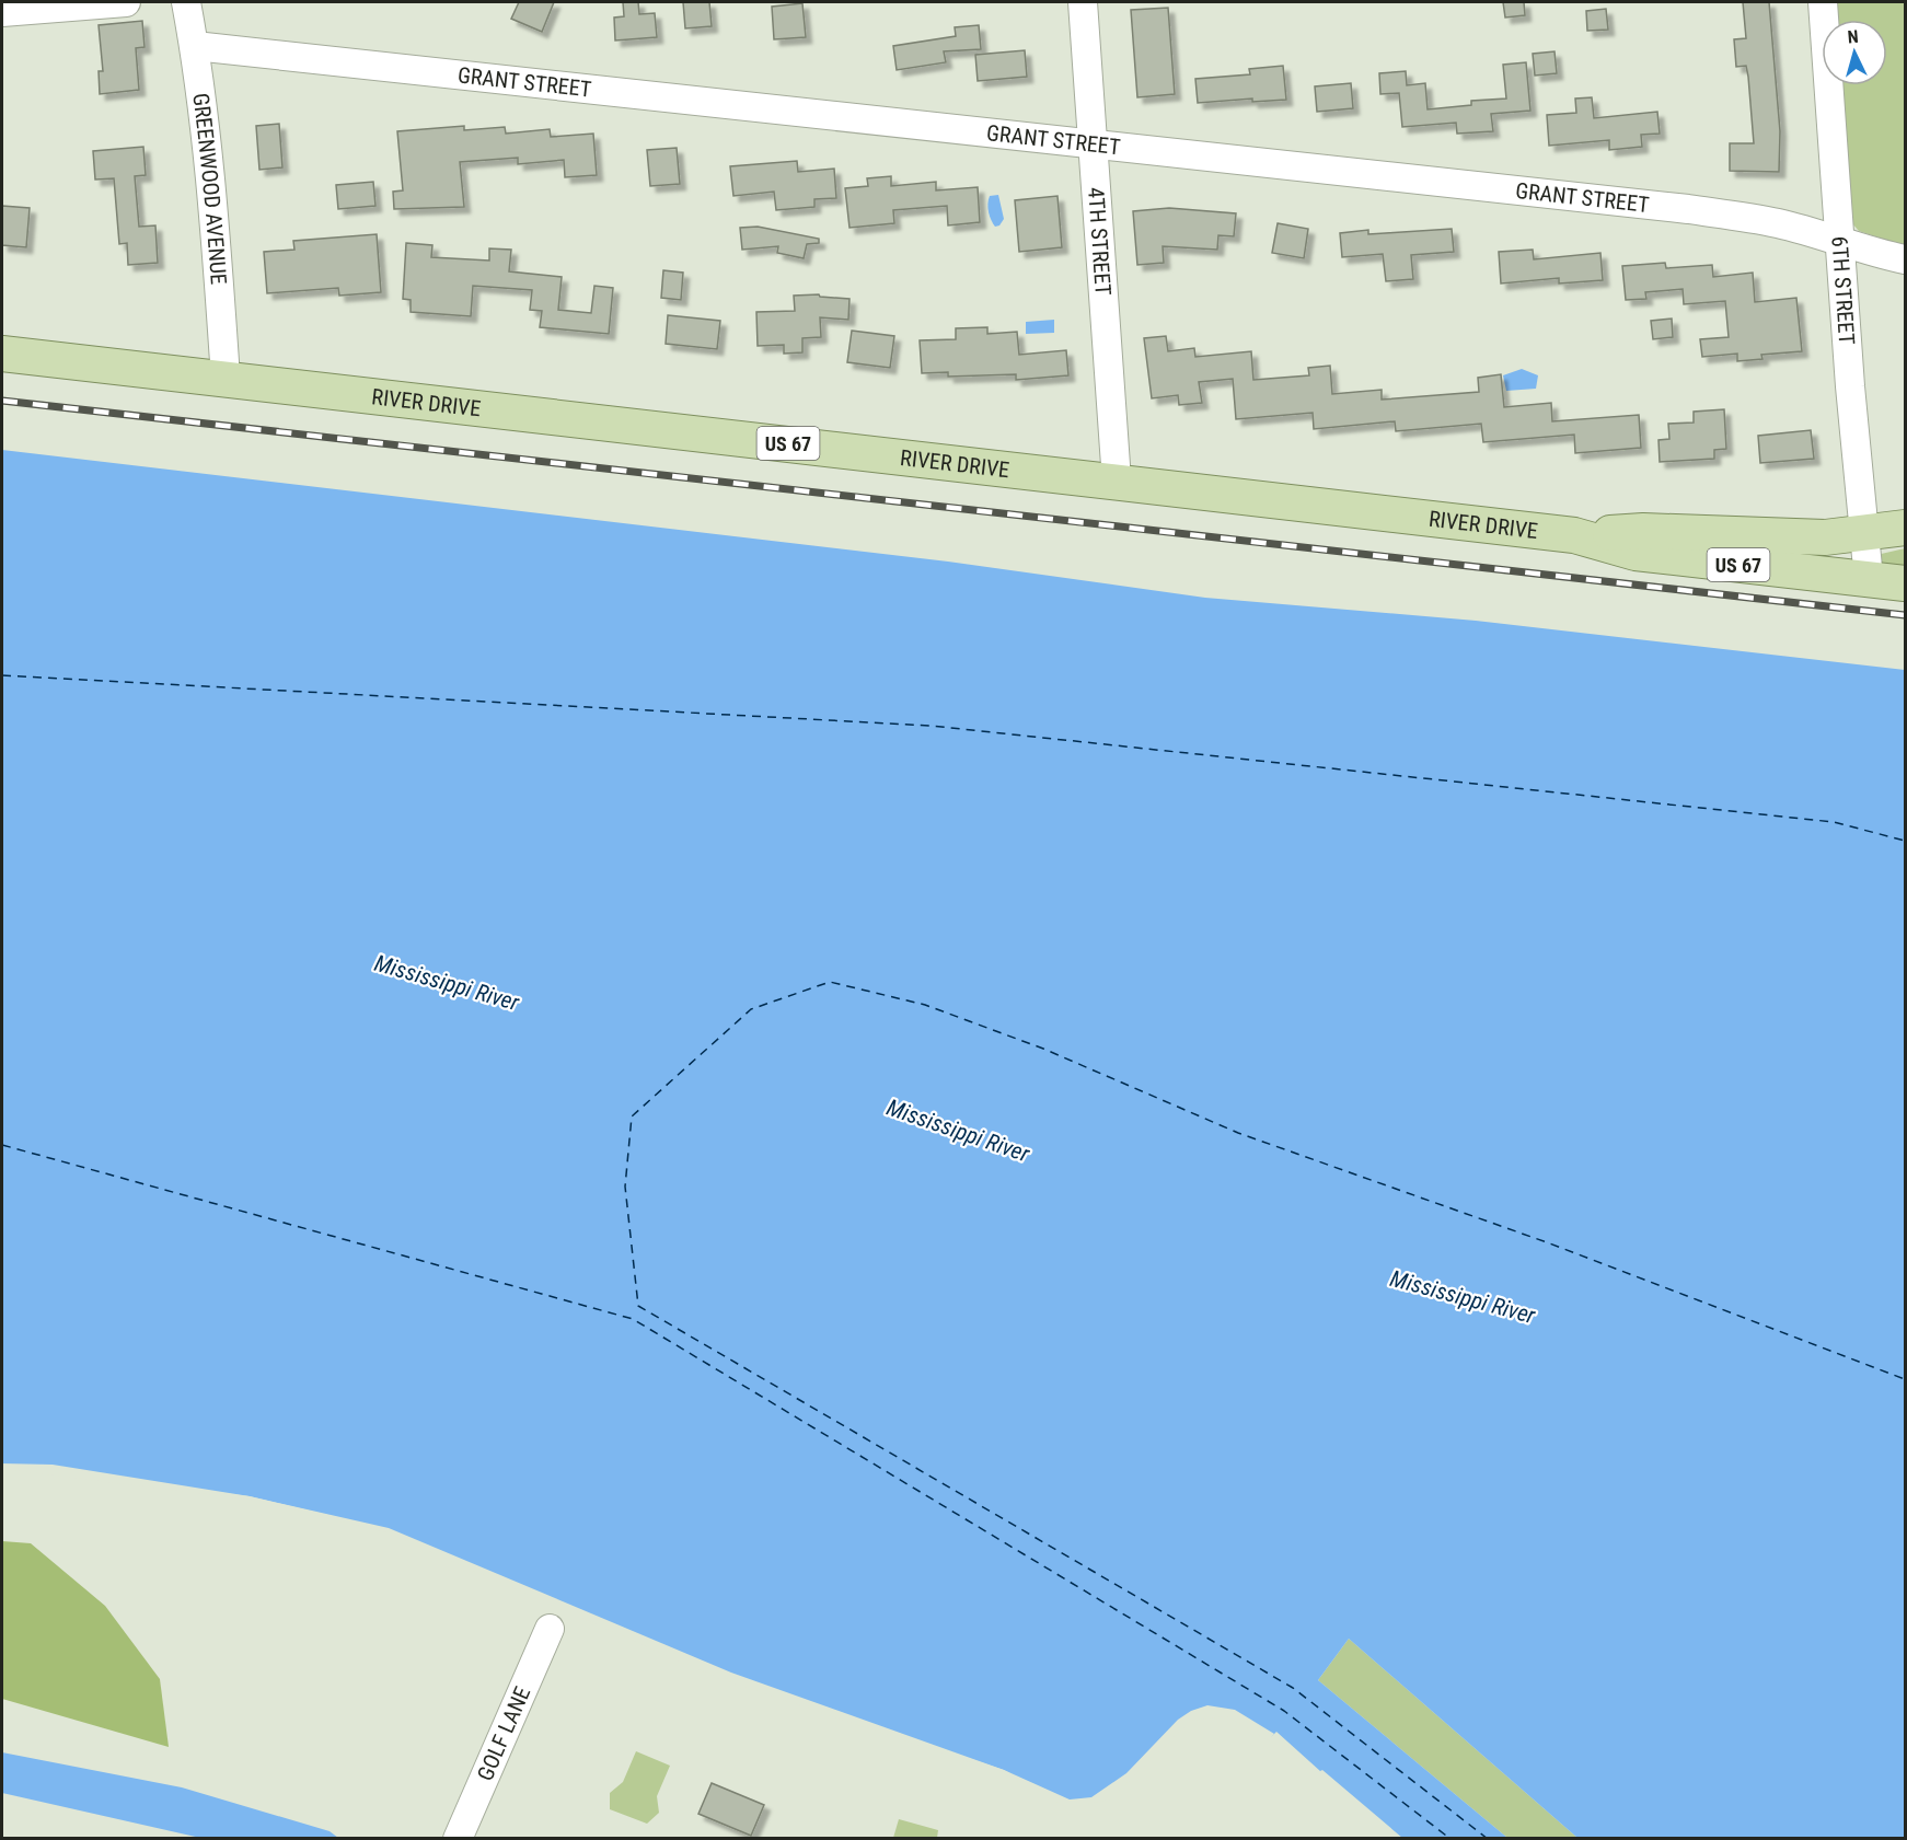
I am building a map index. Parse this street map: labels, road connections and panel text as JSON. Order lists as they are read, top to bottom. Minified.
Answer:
{"streets":{"main road":["RIVER DRIVE","US 67"],"street":["GRANT STREET","GREENWOOD AVENUE","4TH STREET","6TH STREET","GOLF LANE"]},"crossings":[["GRANT STREET","GREENWOOD AVENUE"],["GRANT STREET","4TH STREET"],["GRANT STREET","6TH STREET"],["GREENWOOD AVENUE","RIVER DRIVE"],["4TH STREET","RIVER DRIVE"],["6TH STREET","RIVER DRIVE"],["6TH STREET","US 67"],["RIVER DRIVE","US 67"]],"water":["Mississippi River"],"north":"top"}
